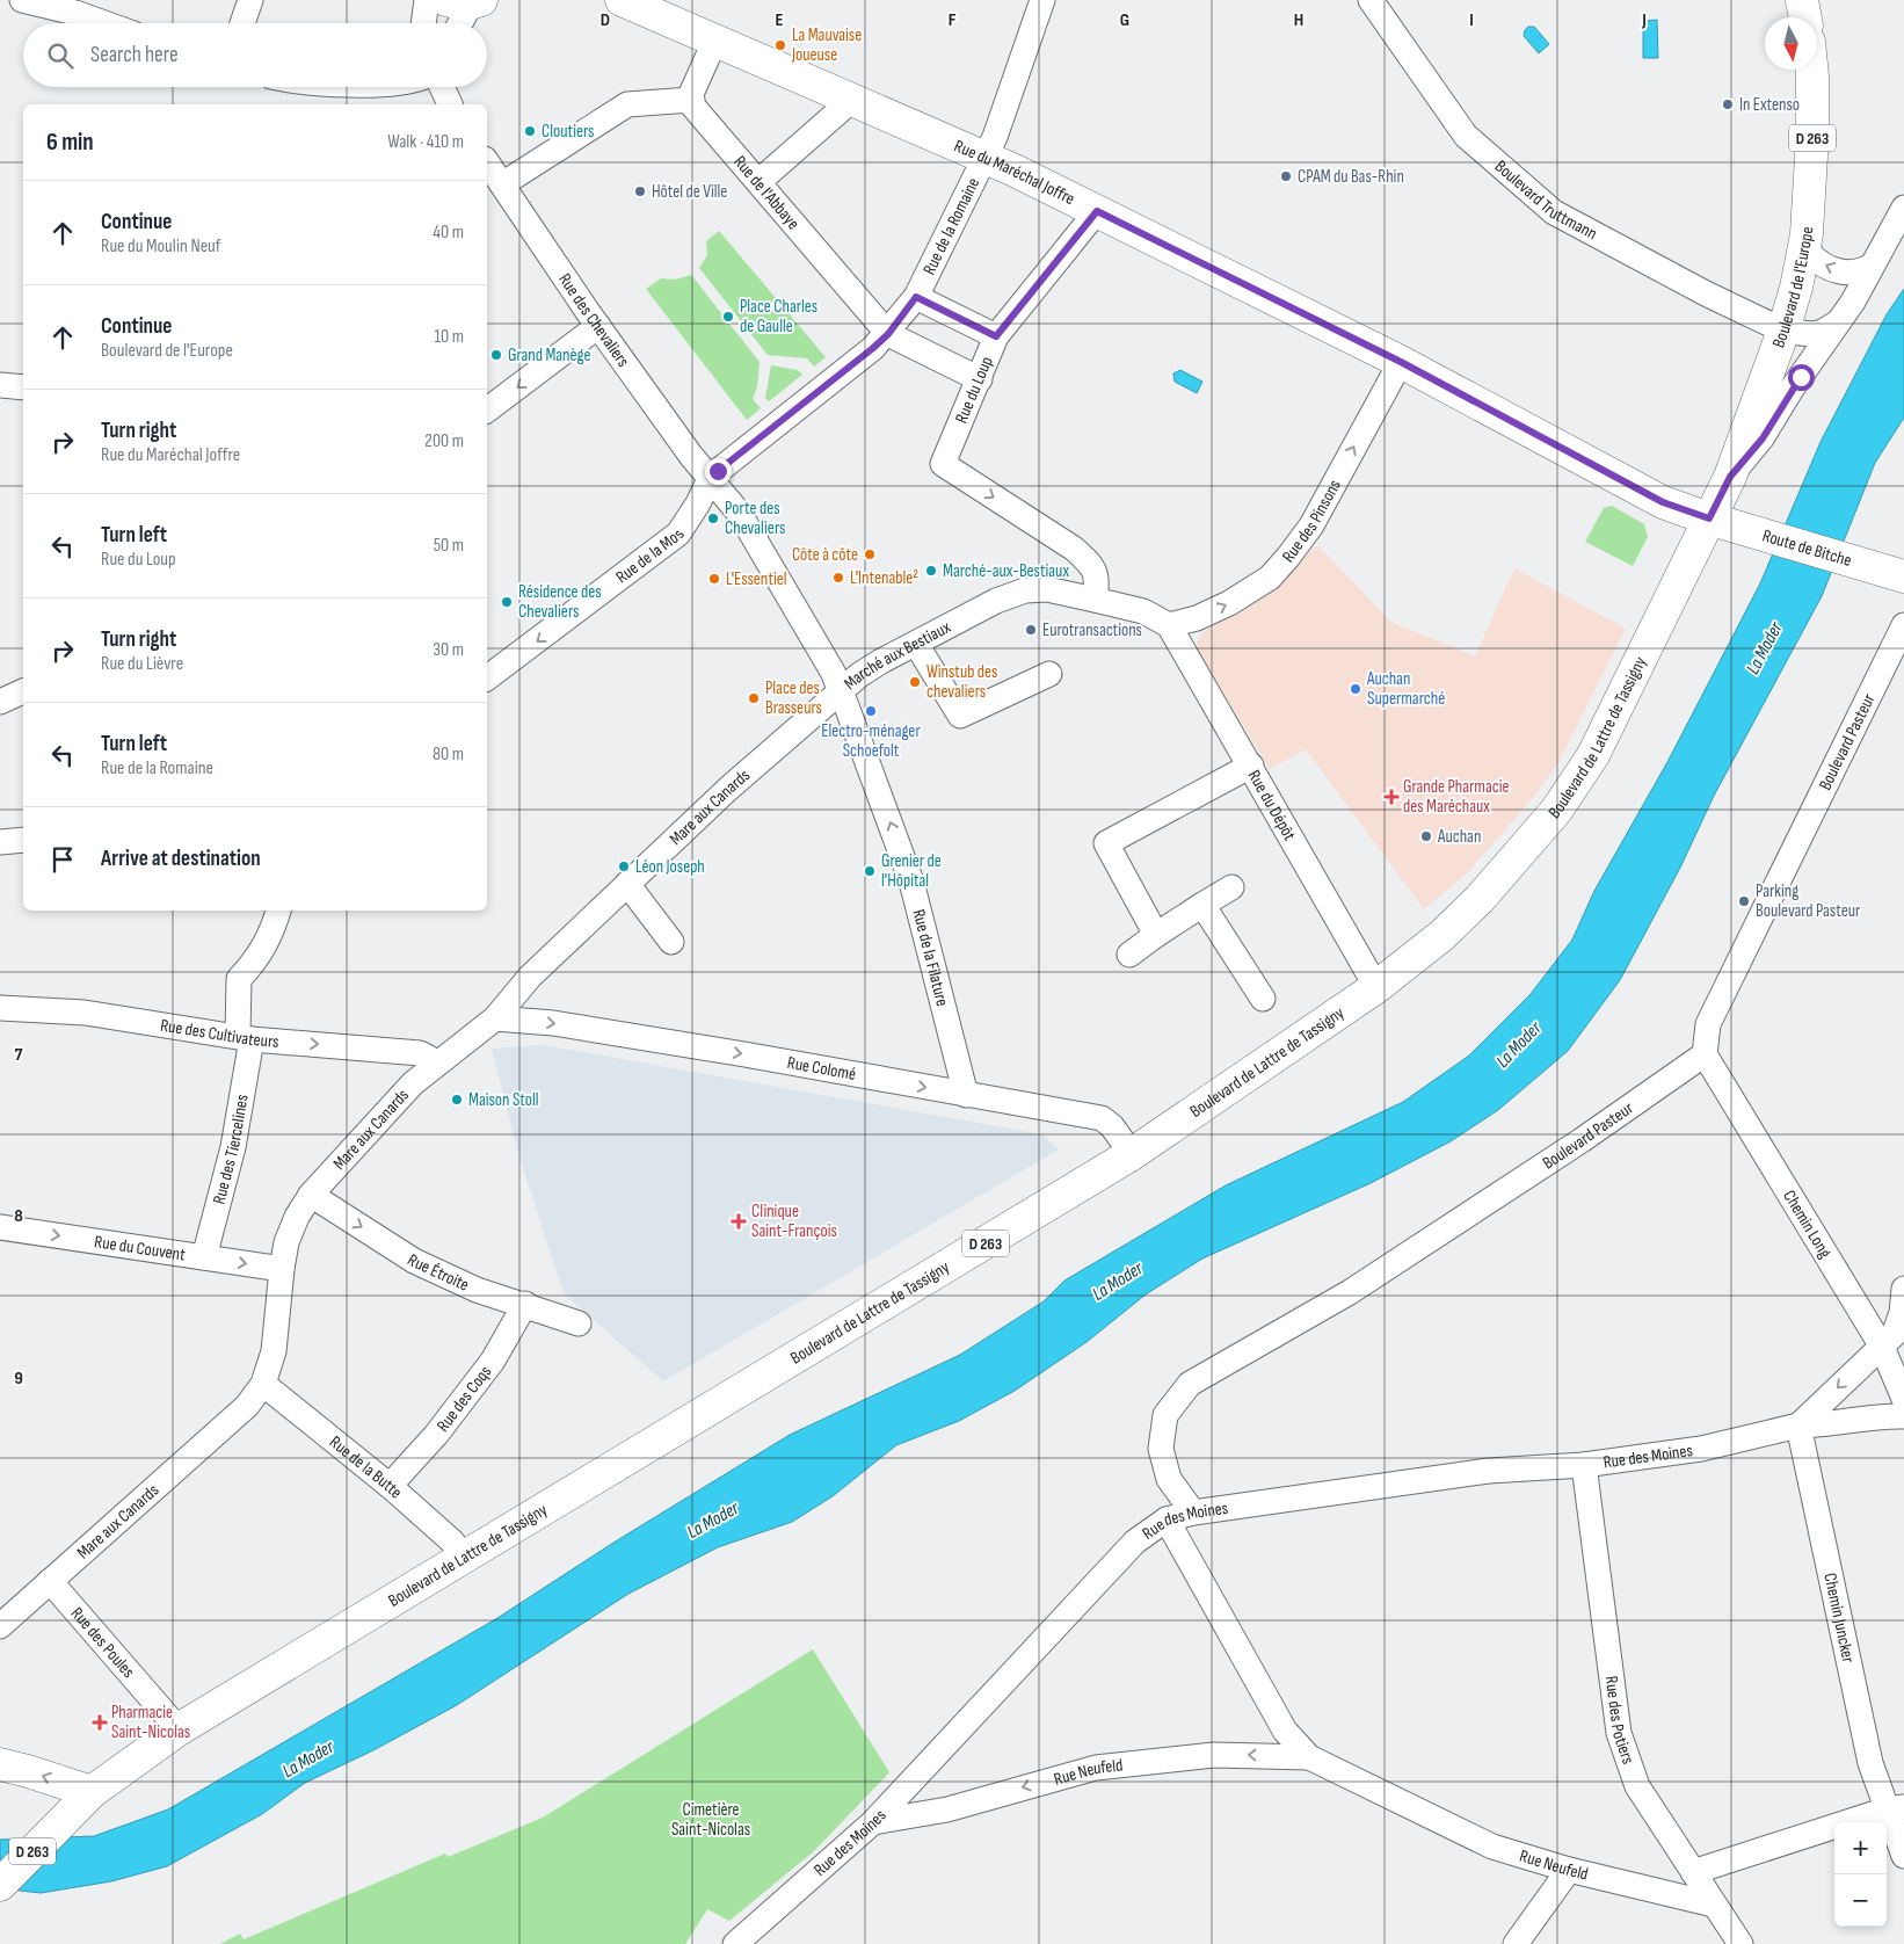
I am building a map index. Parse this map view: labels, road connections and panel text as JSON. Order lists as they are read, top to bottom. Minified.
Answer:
{"streets":{"main road":["D 263","Rue du Maréchal Joffre","Boulevard de l'Europe","Route de Bitche","Boulevard de Lattre de Tassigny"],"street":["Rue de l'Abbaye","Boulevard Truttmann","Rue de la Romaine","Rue des Chevaliers","Rue du Loup","Rue des Pinsons","Rue de la Mos","Marché aux Bestiaux","Boulevard Pasteur","Rue du Dépôt","Mare aux Canards","Rue de la Filature","Rue des Cultivateurs","Rue Colomé","Rue des Tiercelines","Chemin Long","Rue du Couvent","Rue Étroite","Rue des Coqs","Rue des Moines","Rue de la Butte","Chemin Juncker","Rue des Poules","Rue des Potiers","Rue Neufeld"]},"crossings":[["D 263","Boulevard de Lattre de Tassigny"],["Rue du Maréchal Joffre","Rue de la Romaine"],["Rue du Maréchal Joffre","Boulevard de l'Europe"],["Rue du Maréchal Joffre","Rue du Loup"],["Rue du Maréchal Joffre","Rue des Pinsons"],["Rue du Maréchal Joffre","Route de Bitche"],["Rue du Maréchal Joffre","Boulevard de Lattre de Tassigny"],["Rue de l'Abbaye","Rue de la Romaine"],["Boulevard Truttmann","Boulevard de l'Europe"],["Rue de la Romaine","Rue des Chevaliers"],["Rue de la Romaine","Rue de la Mos"],["Rue de la Romaine","Marché aux Bestiaux"],["Boulevard de l'Europe","Route de Bitche"],["Boulevard de l'Europe","Boulevard de Lattre de Tassigny"],["Rue des Chevaliers","Rue de la Mos"],["Rue des Chevaliers","Marché aux Bestiaux"],["Rue du Loup","Marché aux Bestiaux"],["Rue des Pinsons","Marché aux Bestiaux"],["Rue des Pinsons","Rue du Dépôt"],["Route de Bitche","Boulevard de Lattre de Tassigny"],["Rue de la Mos","Marché aux Bestiaux"],["Marché aux Bestiaux","Rue du Dépôt"],["Marché aux Bestiaux","Mare aux Canards"],["Marché aux Bestiaux","Rue de la Filature"],["Boulevard de Lattre de Tassigny","Rue du Dépôt"],["Boulevard de Lattre de Tassigny","Rue Colomé"],["Boulevard de Lattre de Tassigny","Rue de la Butte"],["Boulevard de Lattre de Tassigny","Rue des Poules"],["Boulevard Pasteur","Chemin Long"],["Boulevard Pasteur","Rue des Moines"],["Mare aux Canards","Rue de la Filature"],["Mare aux Canards","Rue des Cultivateurs"],["Mare aux Canards","Rue Colomé"],["Mare aux Canards","Rue du Couvent"],["Mare aux Canards","Rue Étroite"],["Mare aux Canards","Rue de la Butte"],["Mare aux Canards","Rue des Poules"],["Rue de la Filature","Rue Colomé"],["Rue des Cultivateurs","Rue des Tiercelines"],["Rue des Tiercelines","Rue du Couvent"],["Chemin Long","Rue des Moines"],["Rue Étroite","Rue des Coqs"],["Rue des Coqs","Rue de la Butte"],["Rue des Moines","Chemin Juncker"],["Rue des Moines","Rue des Potiers"],["Rue des Moines","Rue Neufeld"],["Rue des Potiers","Rue Neufeld"]],"one_way":["Rue du Loup","Rue des Pinsons","Rue de la Mos","Rue de la Filature","Rue des Cultivateurs","Rue Colomé","Rue du Couvent","Rue Étroite","Rue Neufeld"],"water":["La Moder"],"parks":["Cimetière Saint-Nicolas"],"places":{"other":["La Mauvaise Joueuse","In Extenso","Cloutiers","CPAM du Bas-Rhin","Hôtel de Ville","Place Charles de Gaulle","Grand Manège","Porte des Chevaliers","Côte à côte","Marché-aux-Bestiaux","L'Intenable²","L'Essentiel","Résidence des Chevaliers","Eurotransactions","Winstub des chevaliers","Auchan Supermarché","Place des Brasseurs","Electro-ménager Schoefolt","Auchan","Léon Joseph","Grenier de l'Hôpital","Parking Boulevard Pasteur","Maison Stoll"],"health":["Grande Pharmacie des Maréchaux","Clinique Saint-François","Pharmacie Saint-Nicolas"]},"north":"bottom","page":{"search":"Search here","heading":["6 min","Walk · 410 m"],"list":[["Continue","Rue du Moulin Neuf","40 m"],["Continue","Boulevard de l'Europe","10 m"],["Turn right","Rue du Maréchal Joffre","200 m"],["Turn left","Rue du Loup","50 m"],["Turn right","Rue du Lièvre","30 m"],["Turn left","Rue de la Romaine","80 m"],"Arrive at destination"],"map_buttons":["+","−"]},"grid":{"columns":["D","E","F","G","H","I","J"],"rows":["7","8","9"]}}
